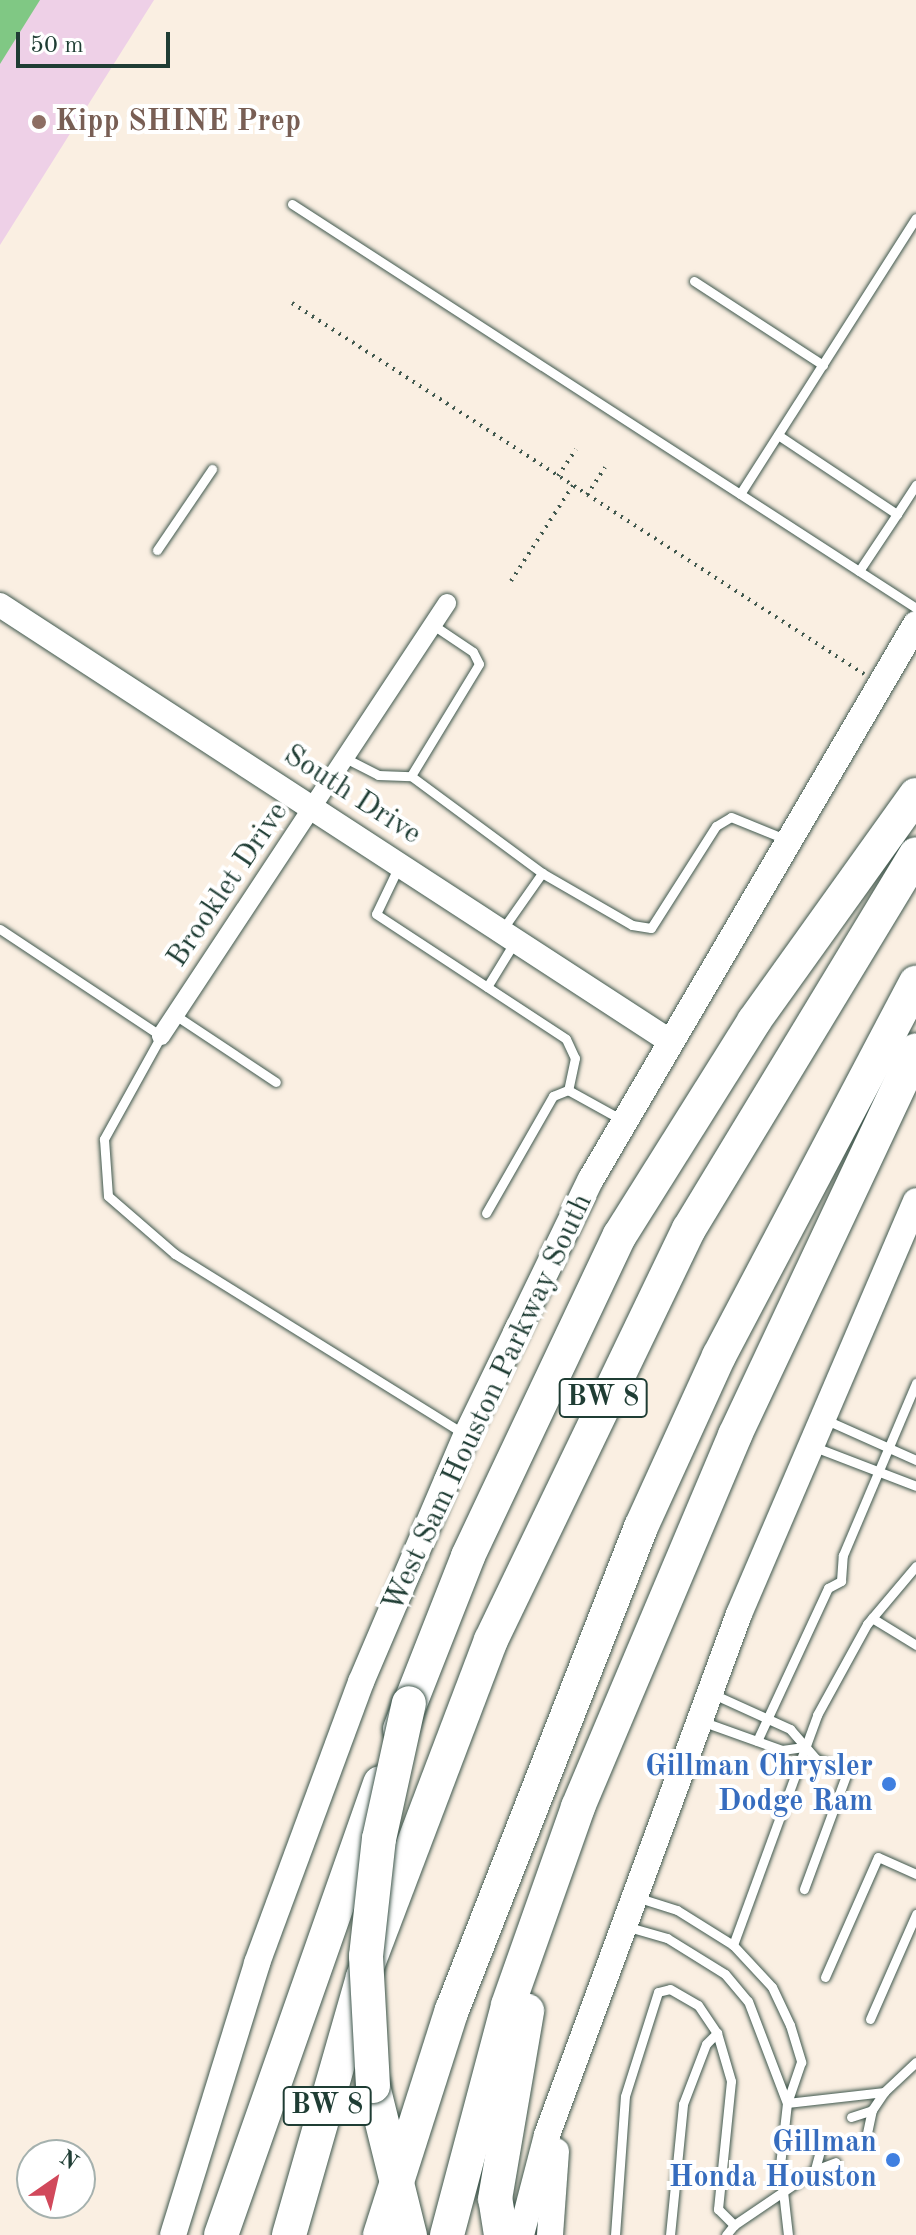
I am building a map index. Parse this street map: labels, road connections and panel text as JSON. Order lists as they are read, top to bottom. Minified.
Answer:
{"streets":{"highway":["BW 8"],"main road":["West Sam Houston Parkway South"],"street":["South Drive","Brooklet Drive"]},"crossings":[["South Drive","Brooklet Drive"],["South Drive","West Sam Houston Parkway South"]],"places":["Kipp SHINE Prep","Gillman Chrysler Dodge Ram","Gillman Honda Houston"],"scale_bar":"50 m","north":"top right"}
